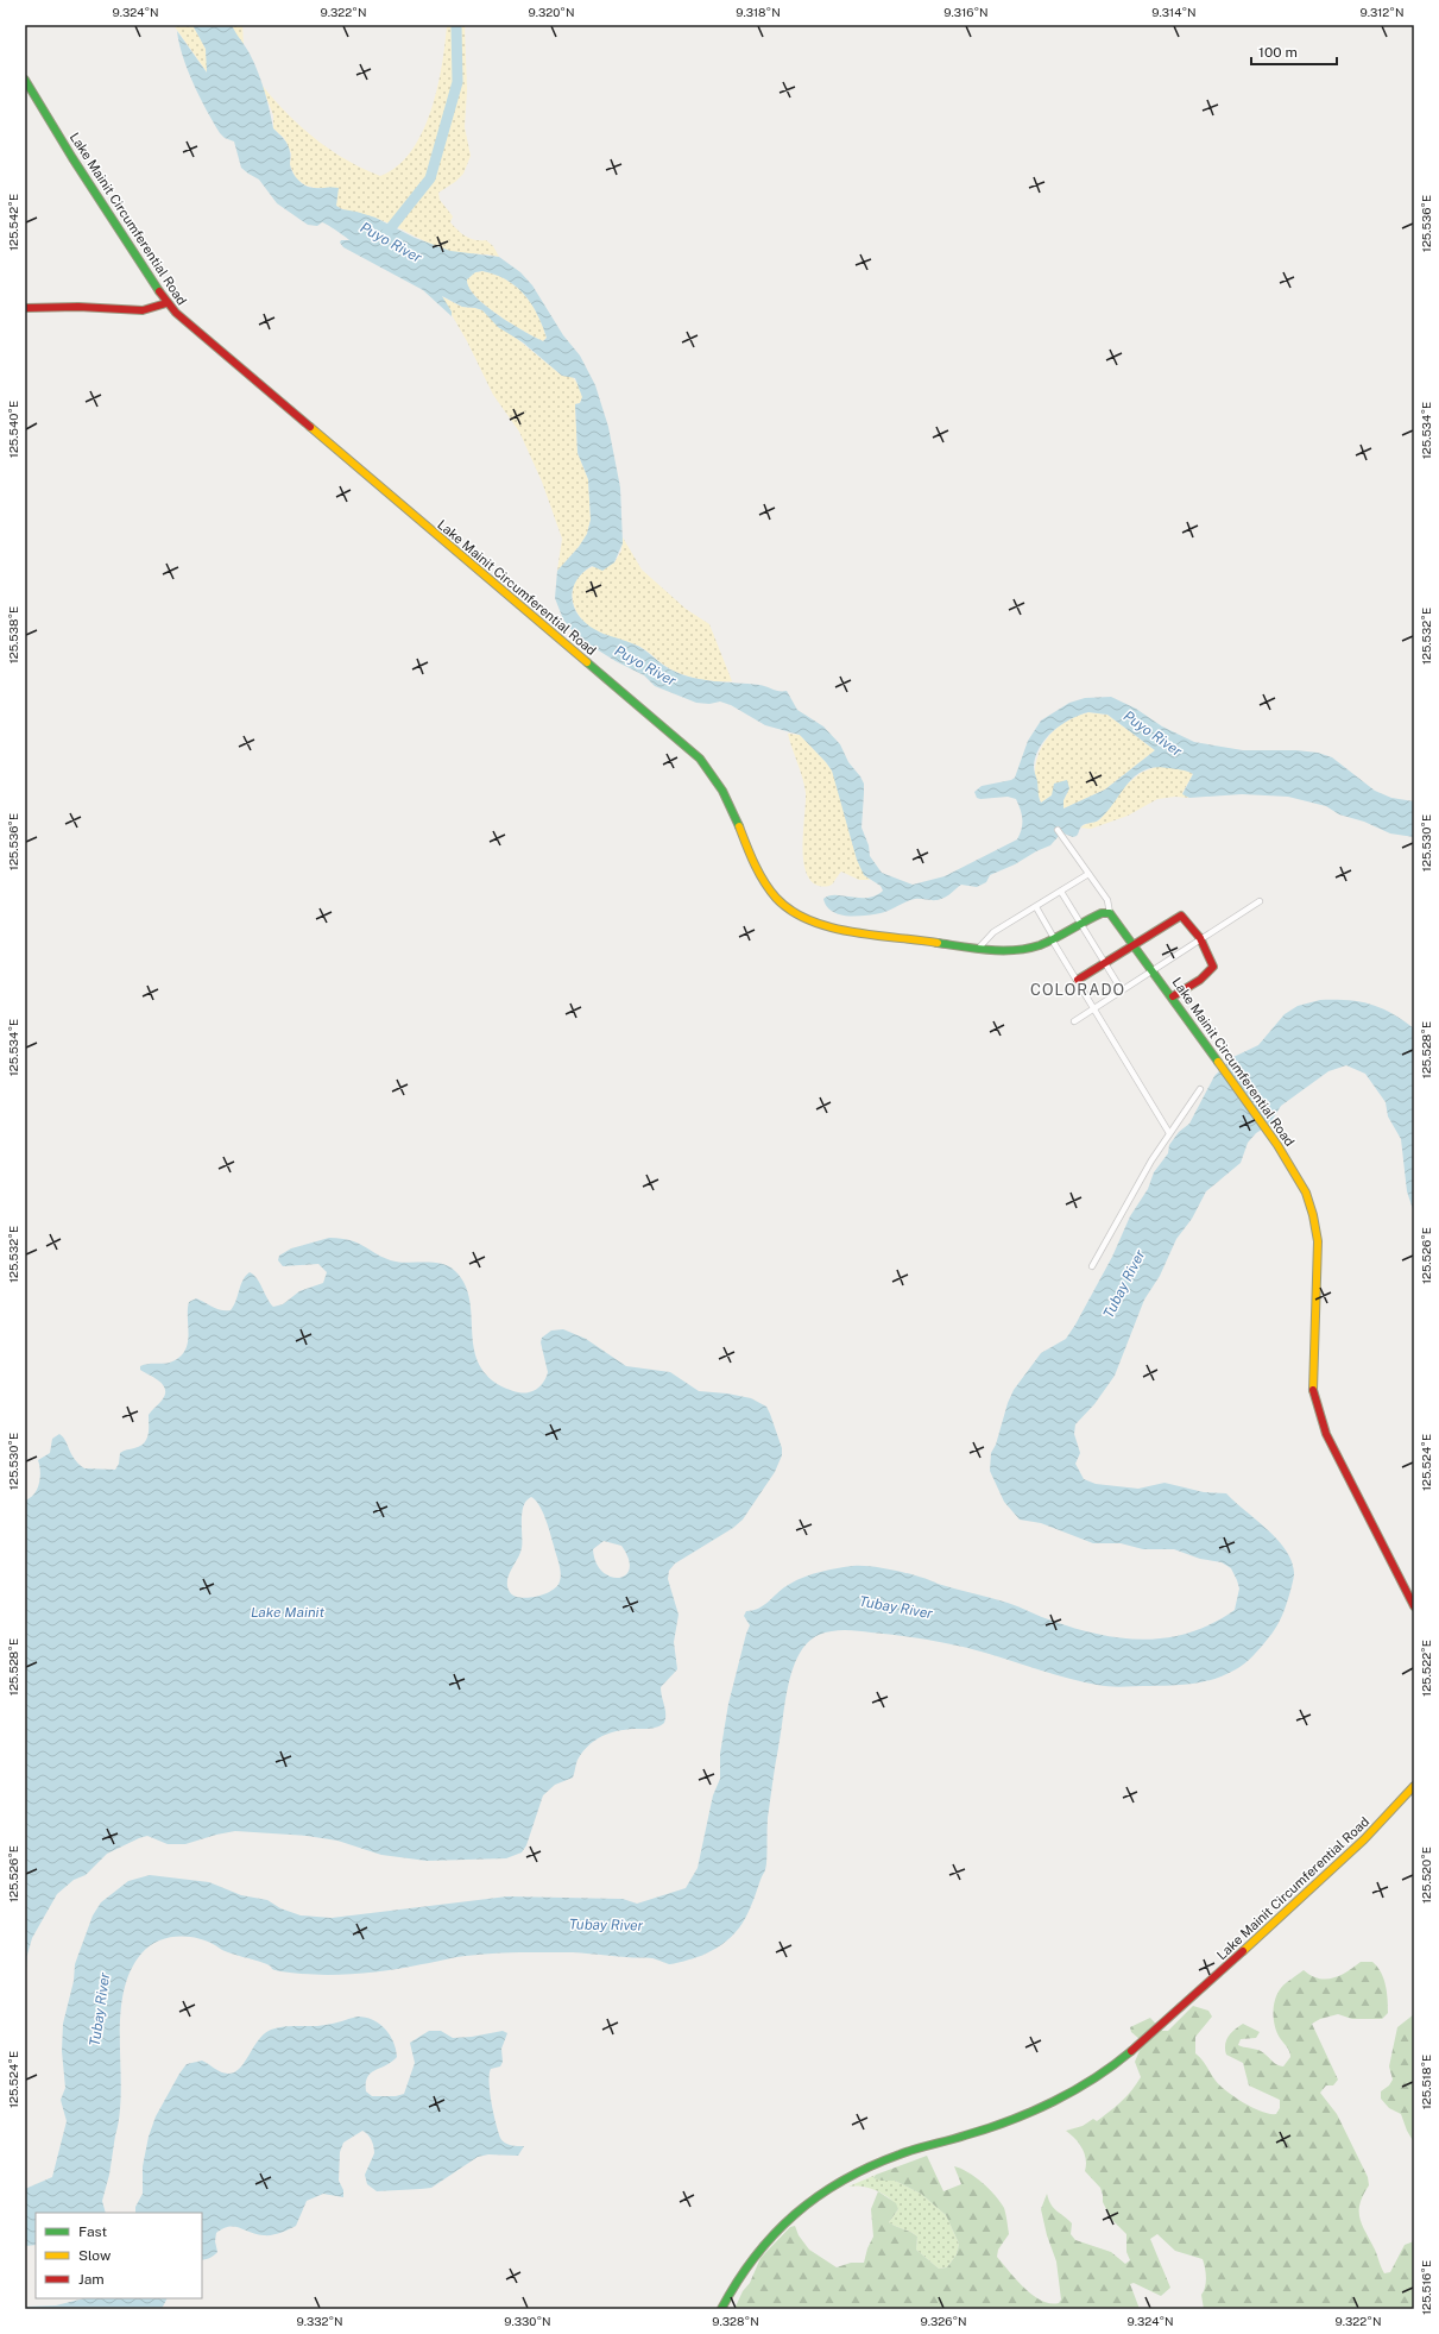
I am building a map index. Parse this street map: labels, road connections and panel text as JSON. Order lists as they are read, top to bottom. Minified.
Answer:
{"streets":{"main road":["Lake Mainit Circumferential Road"]},"districts":["COLORADO"],"water":["Puyo River","Tubay River","Lake Mainit"],"legend":["Fast","Slow","Jam"],"scale_bar":"100 m","coordinates":["9.324°N","9.322°N","9.320°N","9.318°N","9.316°N","9.314°N","9.312°N","125.542°E","125.536°E","125.540°E","125.534°E","125.538°E","125.532°E","125.530°E","125.528°E","125.526°E","125.524°E","125.522°E","125.520°E","125.518°E","125.516°E","9.332°N","9.330°N","9.328°N","9.326°N"]}
